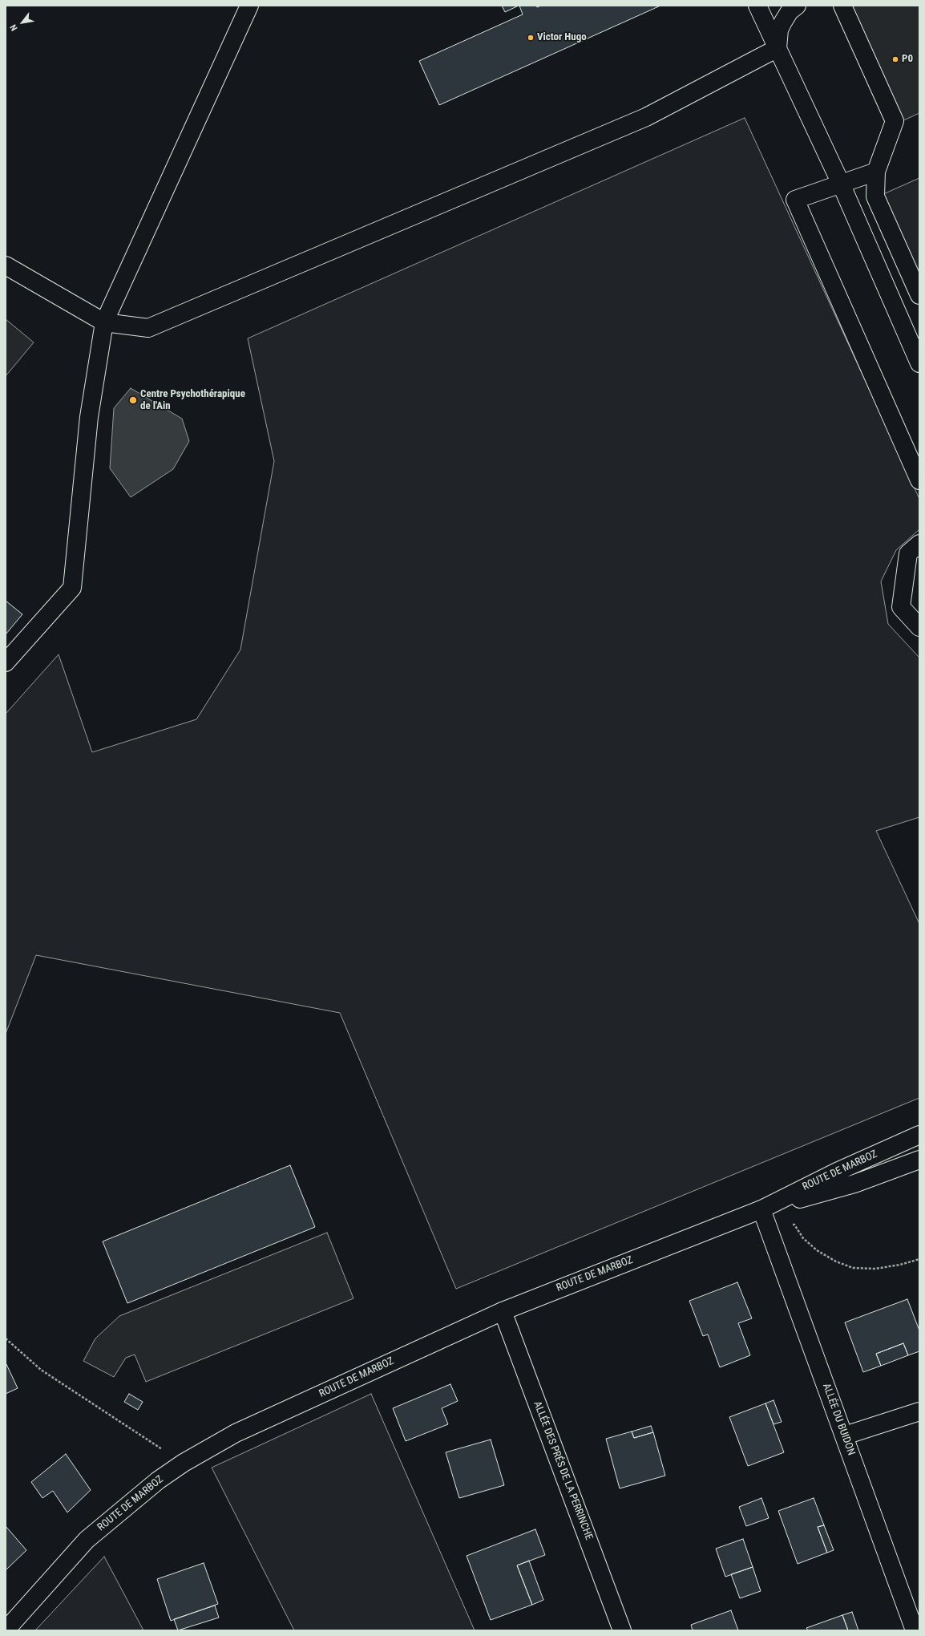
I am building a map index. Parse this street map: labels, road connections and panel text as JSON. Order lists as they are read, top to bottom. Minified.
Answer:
{"streets":{"street":["ROUTE DE MARBOZ","ALLÉE DU BUIDON","ALLÉE DES PRÉS DE LA PERRINCHE"]},"crossings":[["ROUTE DE MARBOZ","ALLÉE DU BUIDON"],["ROUTE DE MARBOZ","ALLÉE DES PRÉS DE LA PERRINCHE"]],"places":["Victor Hugo","P0","Centre Psychothérapique de l'Ain"],"north":"bottom left"}
